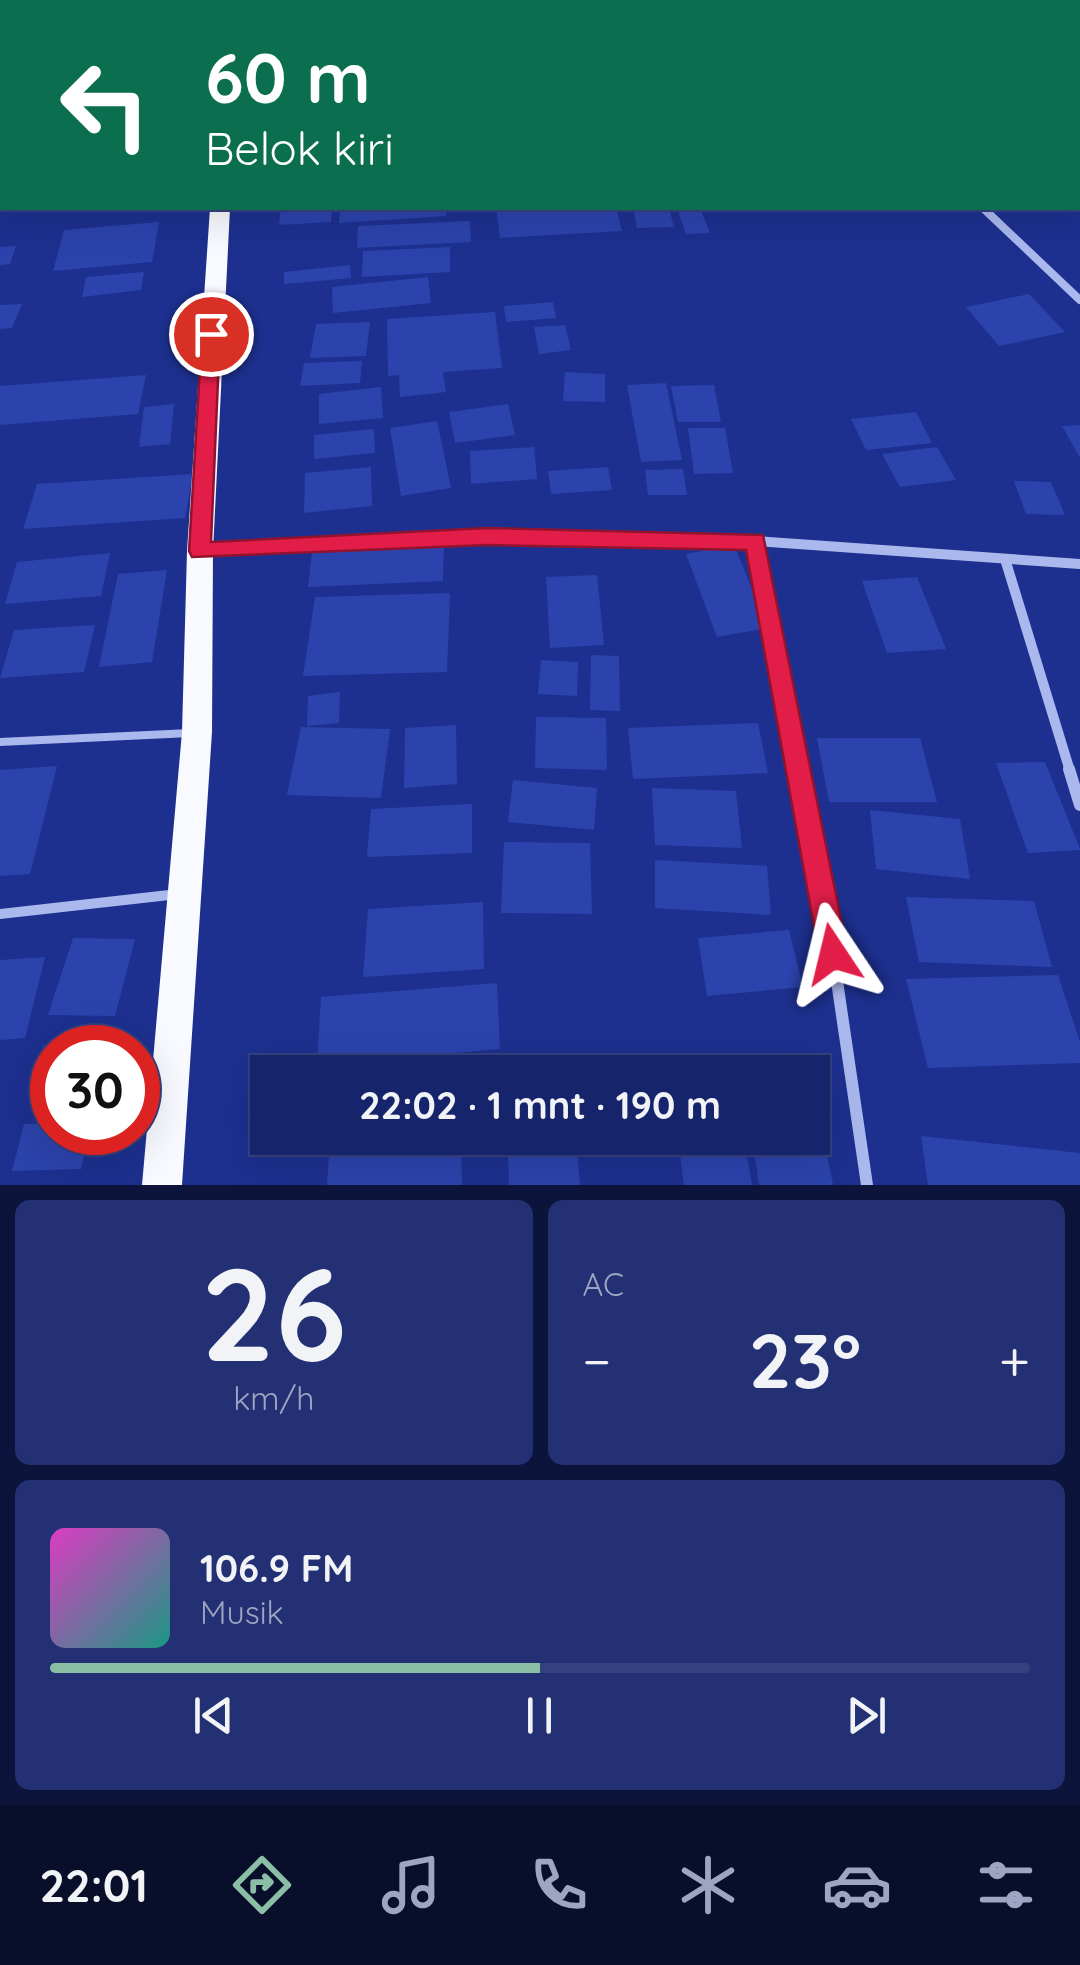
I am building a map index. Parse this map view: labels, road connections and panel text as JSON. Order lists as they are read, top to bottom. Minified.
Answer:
{"page":{"turn":["60 m","Belok kiri"],"limit":"30","trip":"22:02 · 1 mnt · 190 m","tile":[["26","km/h"],"AC"],"heat":["−","23°","+"],"song":["106.9 FM","Musik"],"tabs":"22:01"}}
